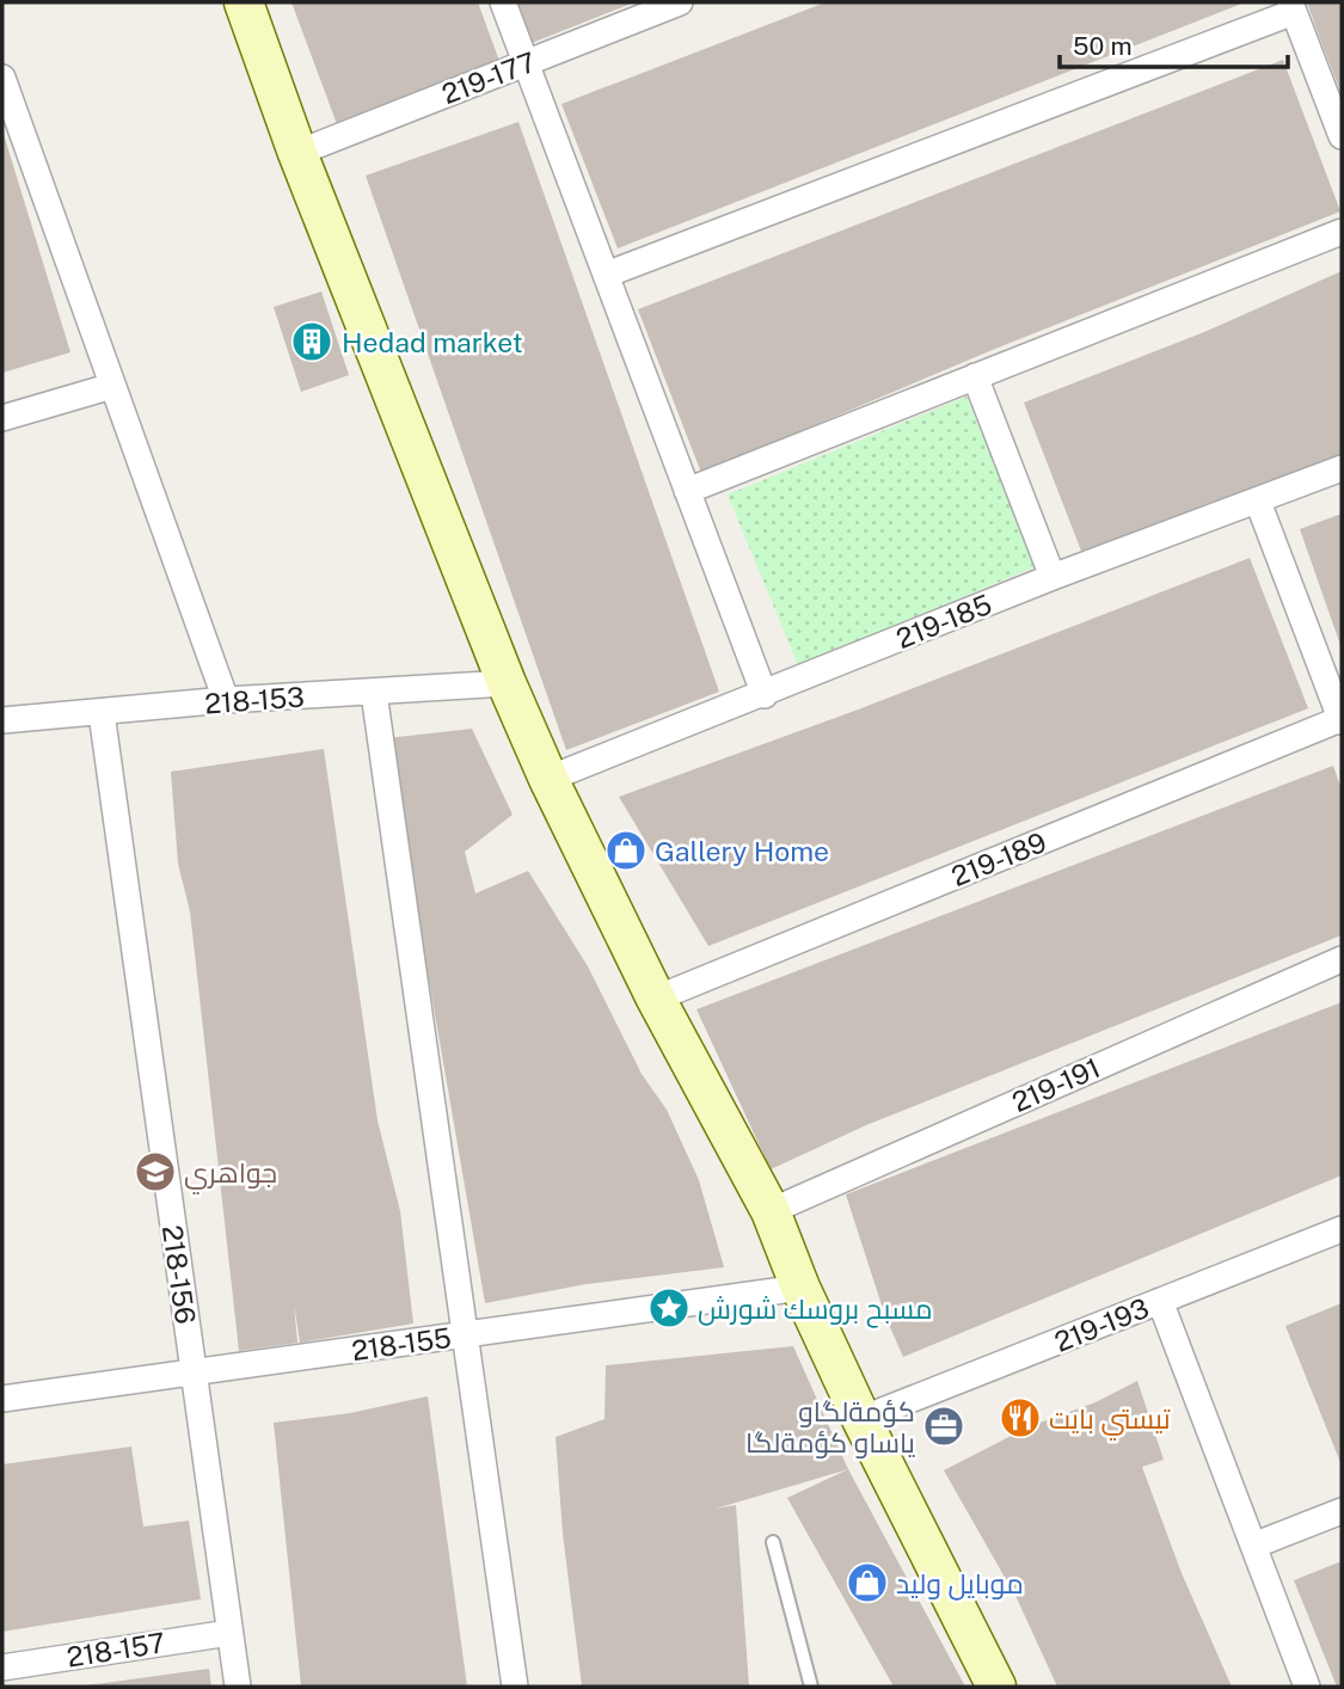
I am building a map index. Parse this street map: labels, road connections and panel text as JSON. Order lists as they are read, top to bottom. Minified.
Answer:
{"streets":{"street":["219-177","219-185","218-153","219-189","219-191","218-156","219-193","218-155","218-157"]},"crossings":[["218-153","218-156"],["218-156","218-155"],["218-156","218-157"]],"places":{"building":["Hedad market"],"shop":["Gallery Home","موبايل وليد"],"school or university":["جواهري"],"place":["مسبح بروسك شورش"],"restaurant":["تيستي بايت"],"office":["كؤمةلگاو ياساو كؤمةلگا"]},"scale_bar":"50 m"}
